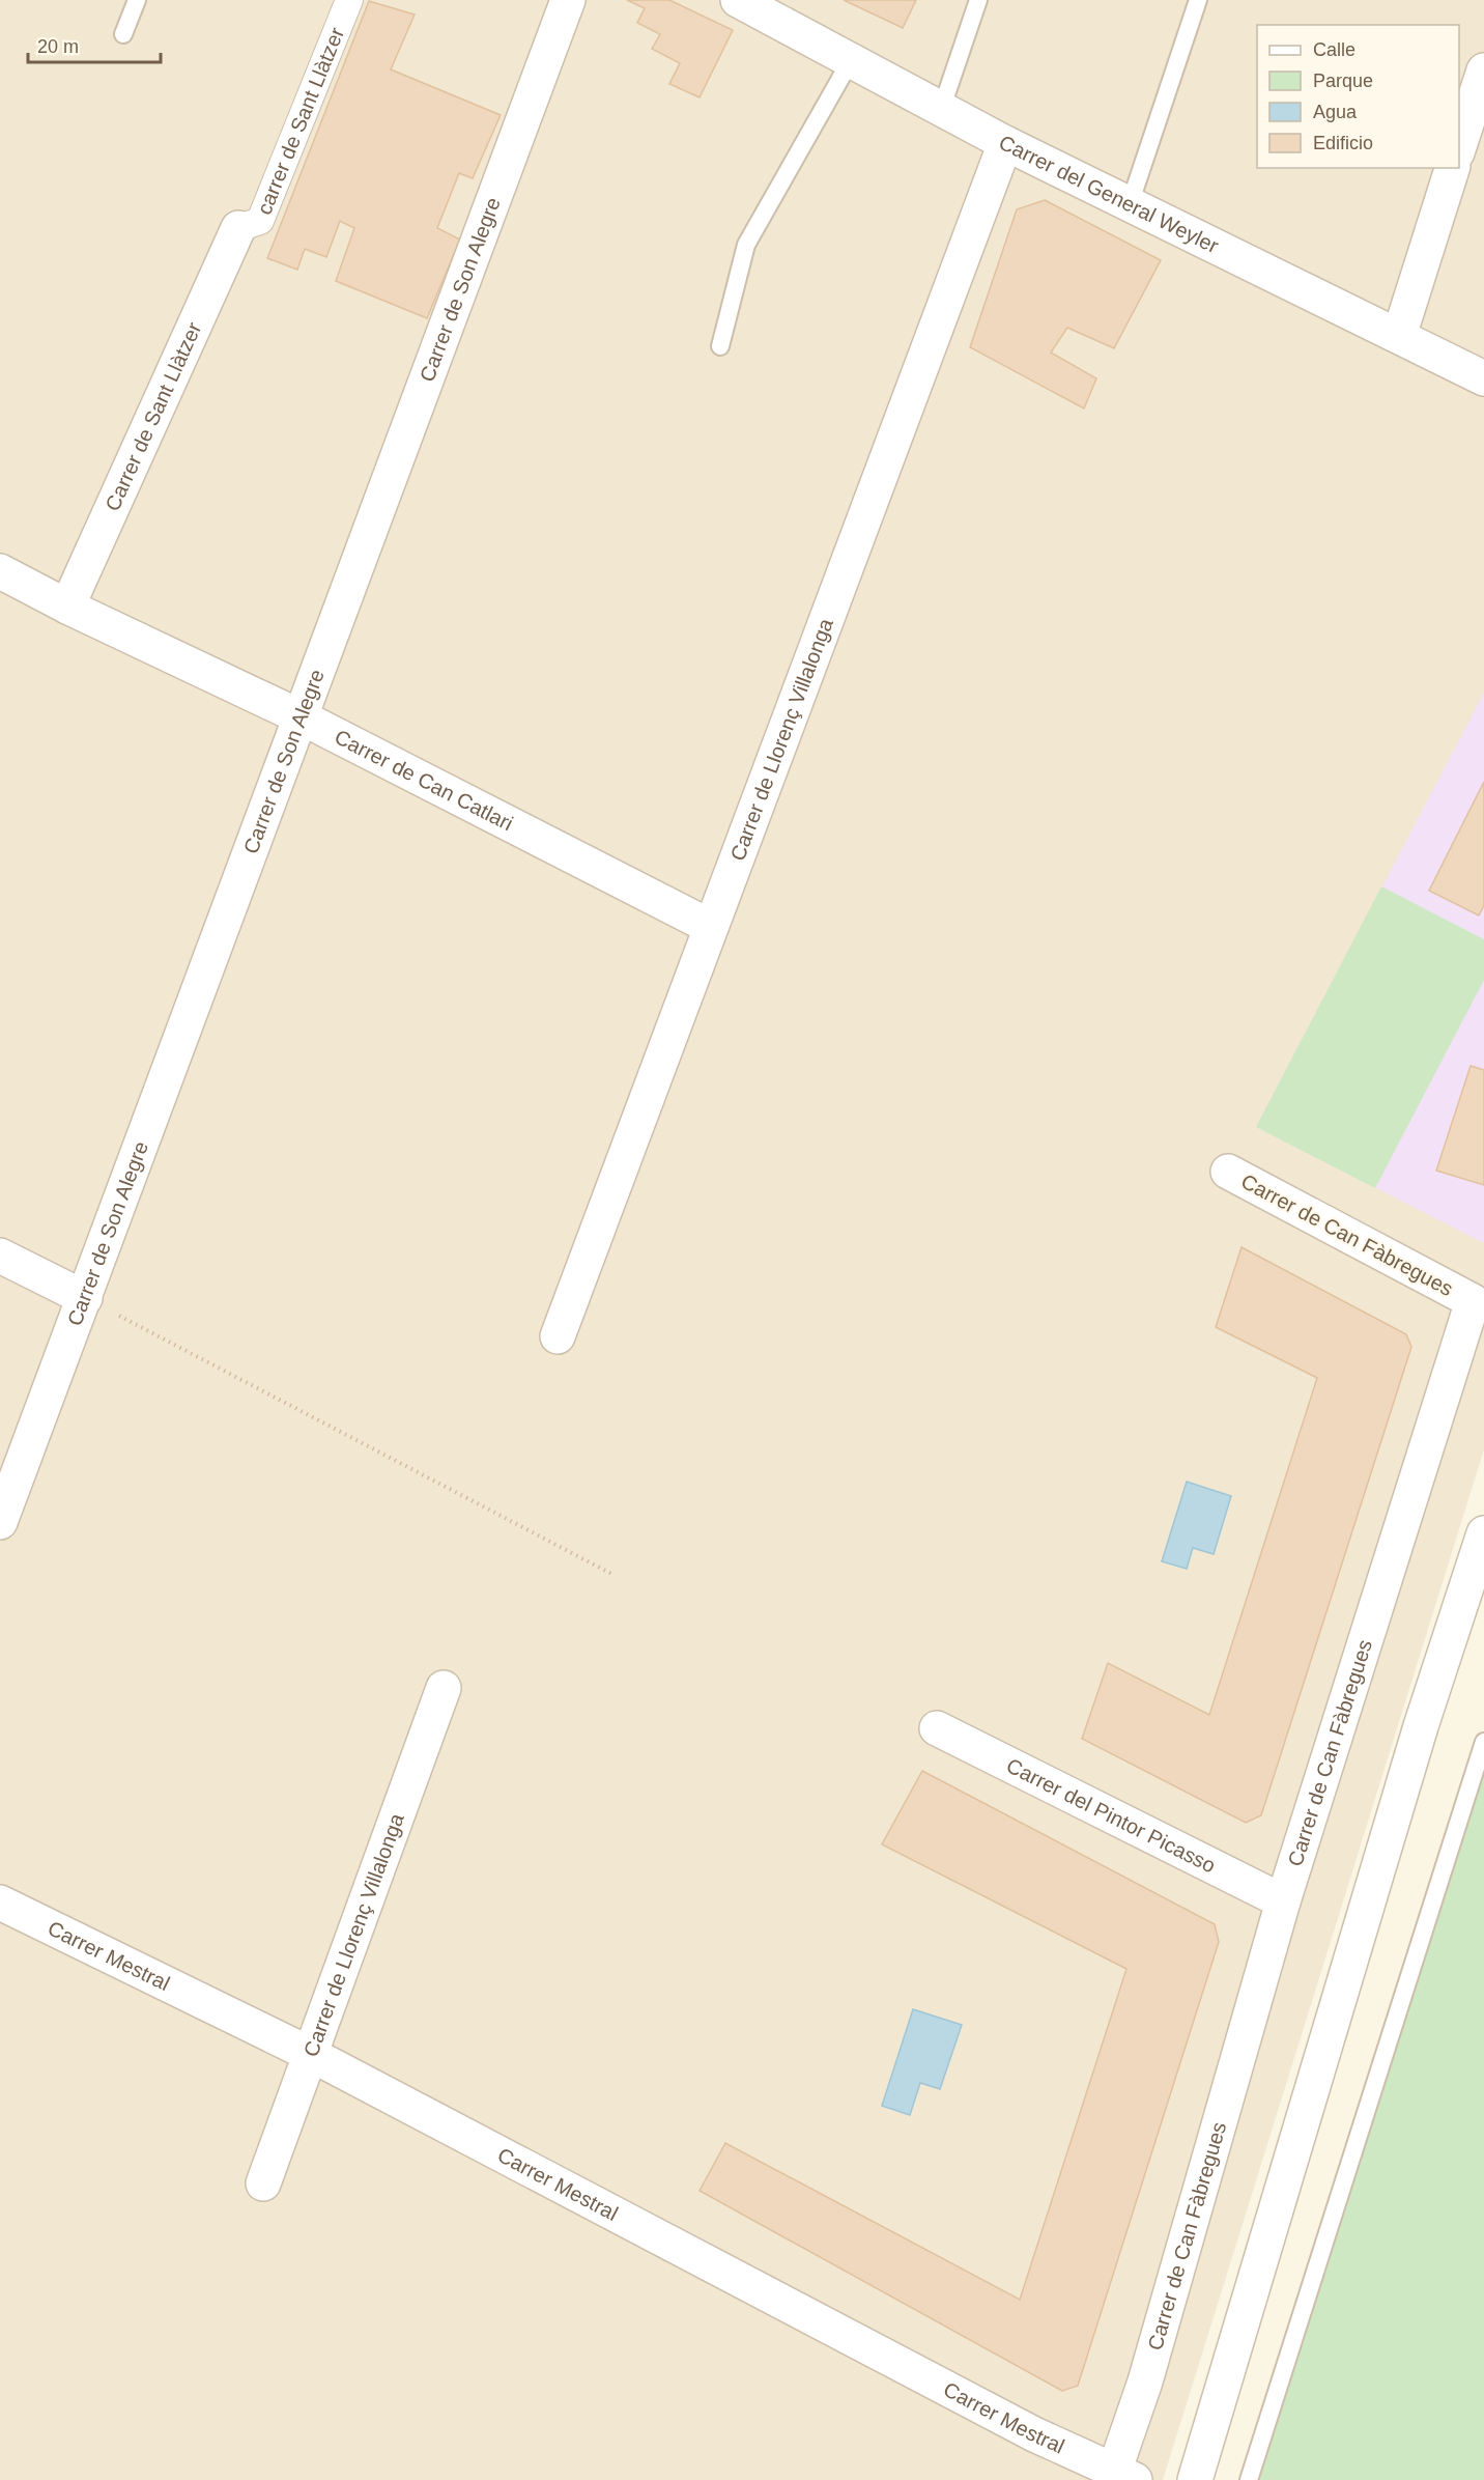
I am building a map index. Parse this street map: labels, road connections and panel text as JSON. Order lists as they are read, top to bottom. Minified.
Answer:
{"streets":{"street":["carrer de Sant Llàtzer","Carrer del General Weyler","Carrer de Son Alegre","Carrer de Sant Llàtzer","Carrer de Llorenç Villalonga","Carrer de Can Catlari","Carrer de Can Fàbregues","Carrer del Pintor Picasso","Carrer Mestral"]},"crossings":[["carrer de Sant Llàtzer","Carrer de Sant Llàtzer"],["Carrer del General Weyler","Carrer de Llorenç Villalonga"],["Carrer de Son Alegre","Carrer de Can Catlari"],["Carrer de Sant Llàtzer","Carrer de Can Catlari"],["Carrer de Llorenç Villalonga","Carrer de Can Catlari"],["Carrer de Llorenç Villalonga","Carrer Mestral"],["Carrer de Can Fàbregues","Carrer del Pintor Picasso"],["Carrer de Can Fàbregues","Carrer Mestral"]],"legend":["Calle","Parque","Agua","Edificio"],"scale_bar":"20 m"}
